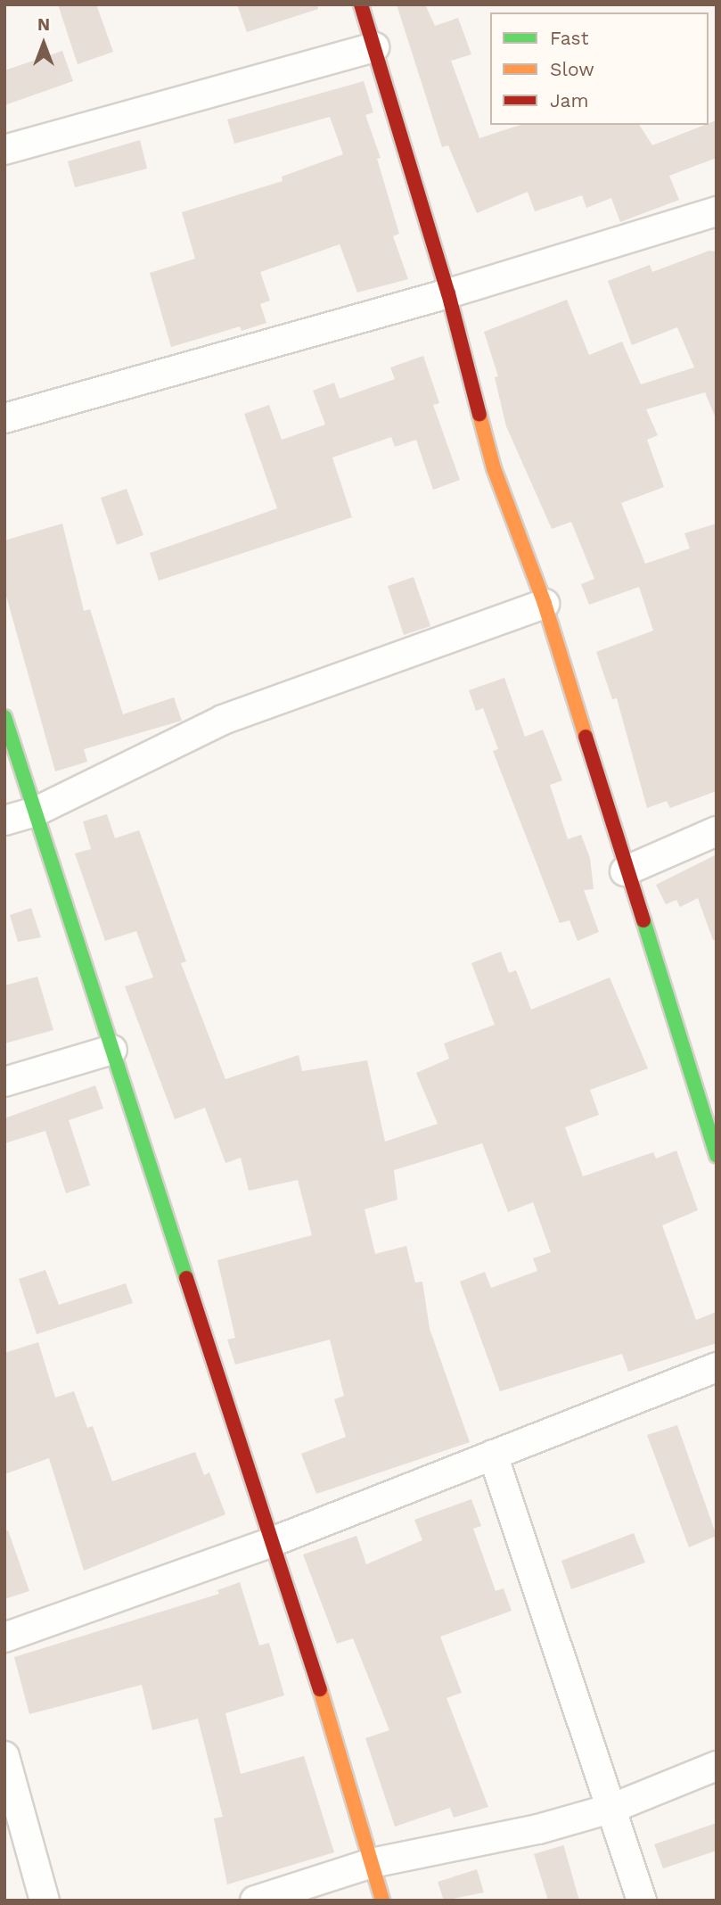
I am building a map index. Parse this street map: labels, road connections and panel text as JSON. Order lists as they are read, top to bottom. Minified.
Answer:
{"legend":["Fast","Slow","Jam"],"north":"top"}
